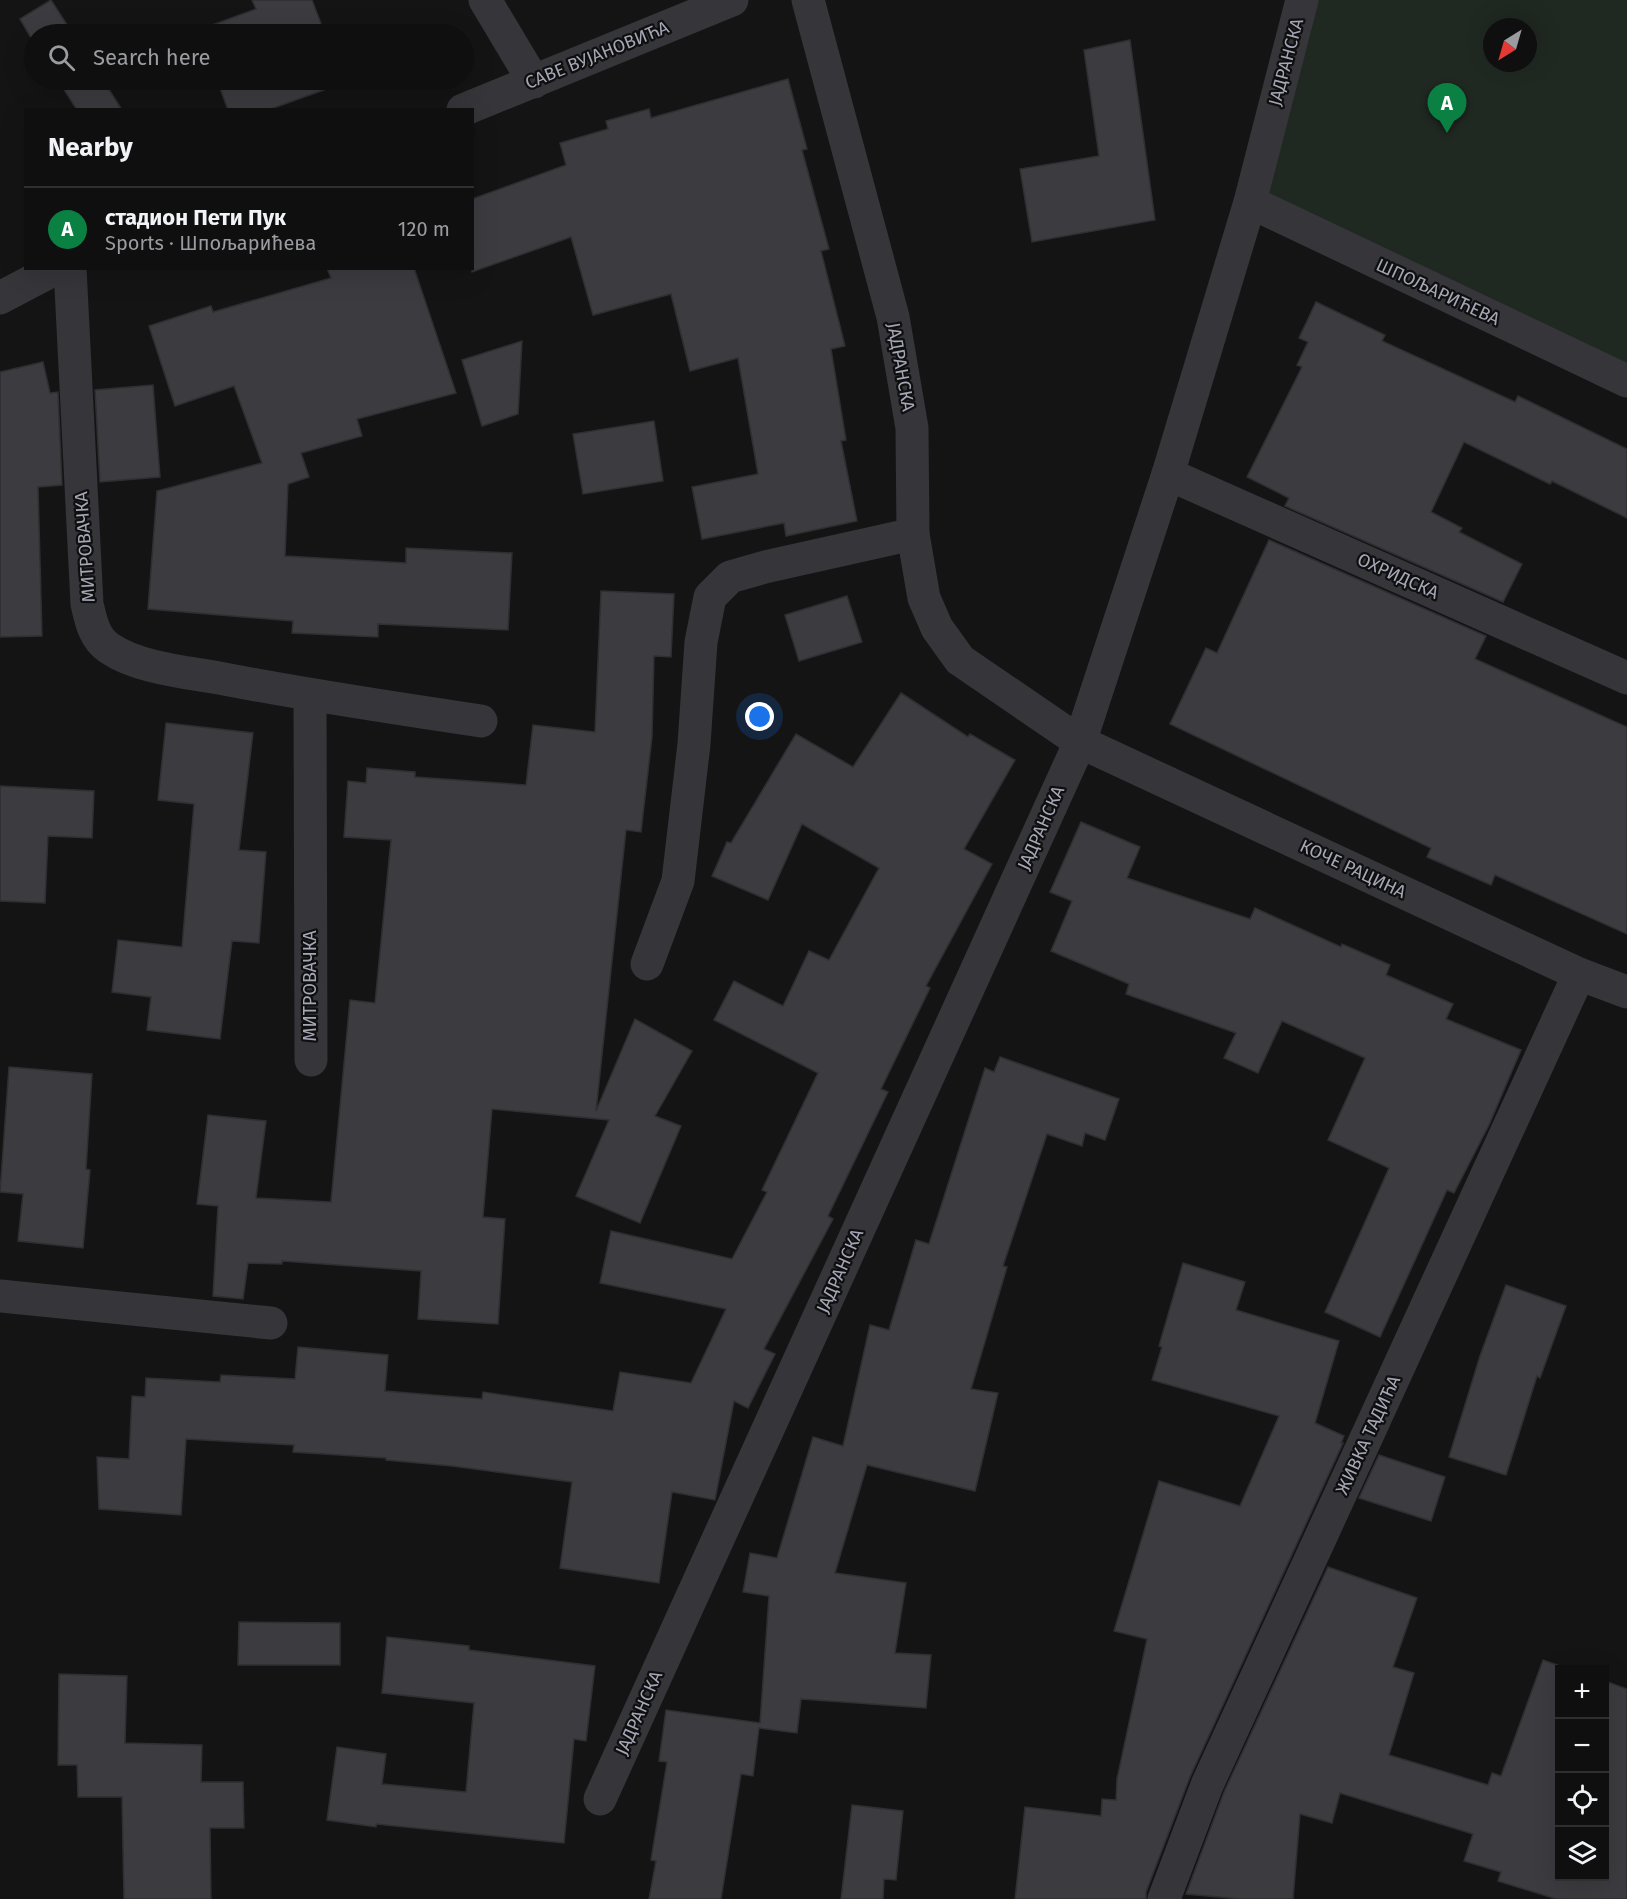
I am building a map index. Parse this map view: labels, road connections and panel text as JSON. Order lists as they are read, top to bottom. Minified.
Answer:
{"streets":{"street":["САВЕ ВУЈАНОВИЋА","ЈАДРАНСКА","ШПОЉАРИЋЕВА","МИТРОВАЧКА","ОХРИДСКА","КОЧЕ РАЦИНА","ЖИВКА ТАДИЋА"]},"crossings":[["ЈАДРАНСКА","ШПОЉАРИЋЕВА"],["ЈАДРАНСКА","ОХРИДСКА"],["ЈАДРАНСКА","КОЧЕ РАЦИНА"],["КОЧЕ РАЦИНА","ЖИВКА ТАДИЋА"]],"north":"bottom left","page":{"search":"Search here","pins":"A","heading":"Nearby","list":[{"mark":"A","name":"стадион Пети Пук","note":"Sports · Шпољарићева","value":"120 m"}],"map_buttons":["+","−"]}}
